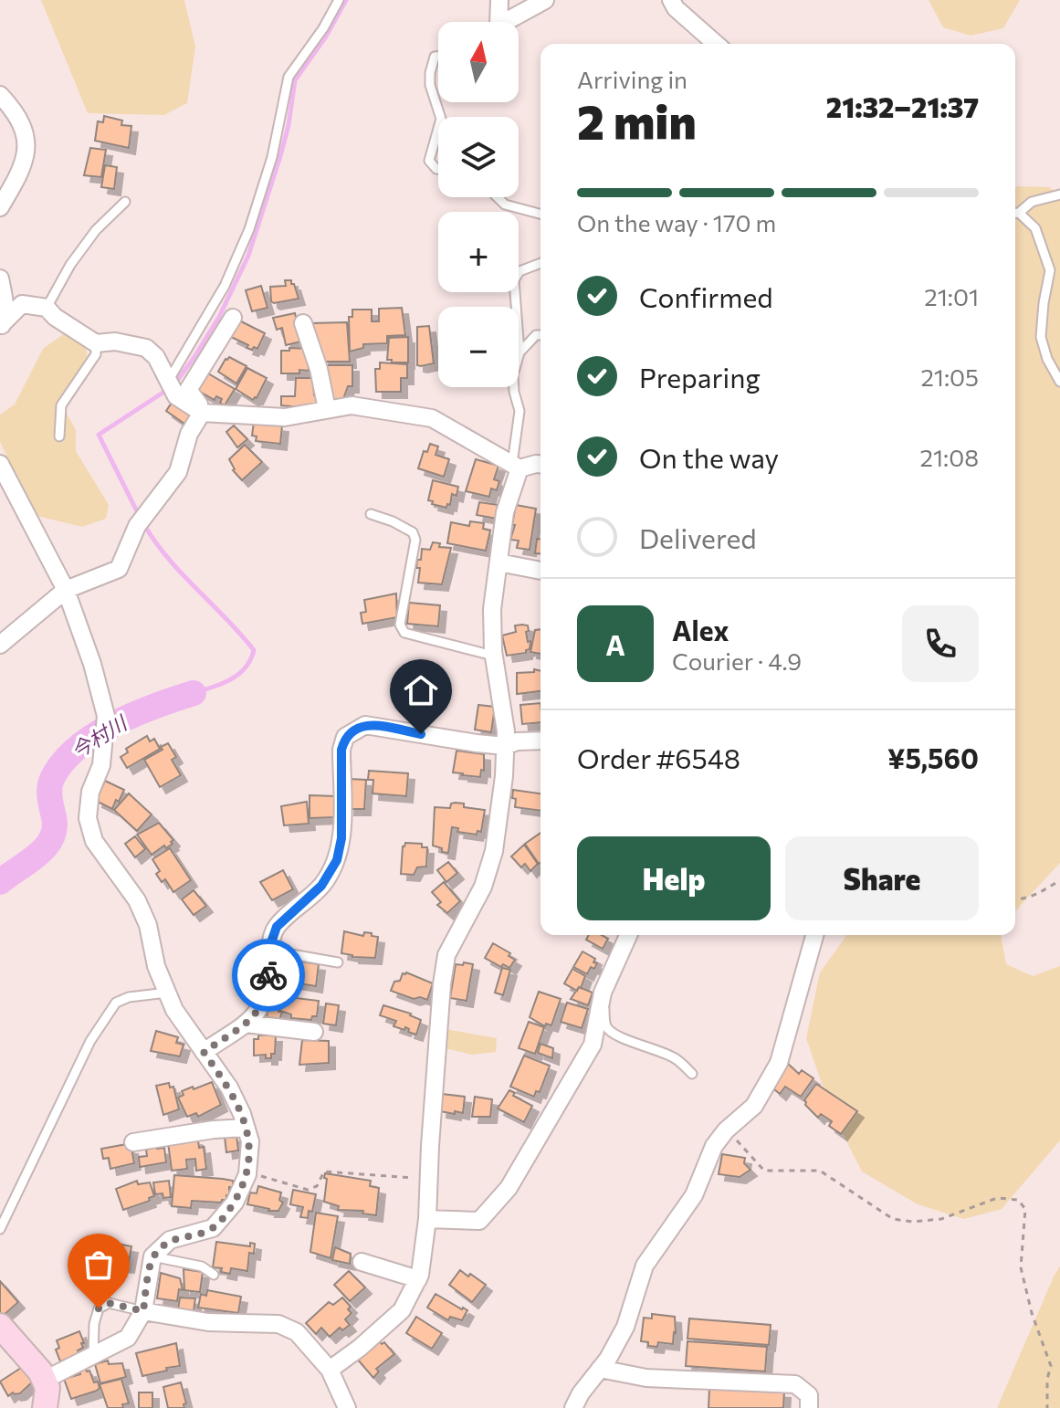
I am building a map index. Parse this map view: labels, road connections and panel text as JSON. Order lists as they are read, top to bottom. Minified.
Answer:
{"water":["今村川"],"north":"top","page":{"map_buttons":["+","−"],"heading":["2 min","Arriving in","21:32–21:37"],"panel":["Alex","Courier · 4.9","Order #6548","¥5,560"],"bar":"On the way · 170 m","list":[["Confirmed","21:01"],["Preparing","21:05"],["On the way","21:08"],"Delivered"],"round":"A","buttons":["Help","Share"]}}
